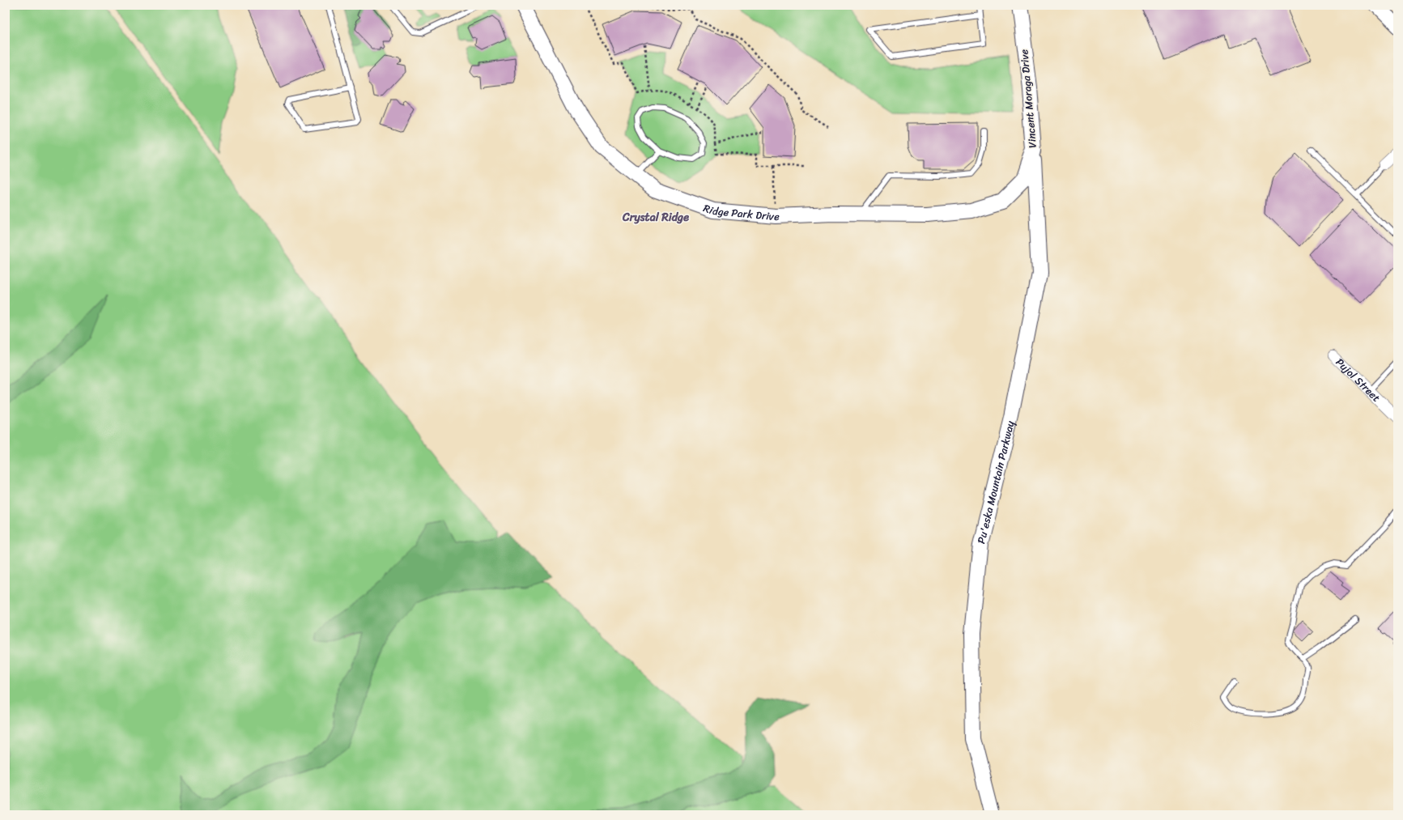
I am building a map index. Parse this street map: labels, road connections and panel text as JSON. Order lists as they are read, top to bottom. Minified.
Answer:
{"streets":{"street":["Vincent Moraga Drive","Ridge Park Drive","Pujol Street","Pu'eska Mountain Parkway"]},"crossings":[["Vincent Moraga Drive","Ridge Park Drive"],["Vincent Moraga Drive","Pu'eska Mountain Parkway"]],"districts":["Crystal Ridge"]}
